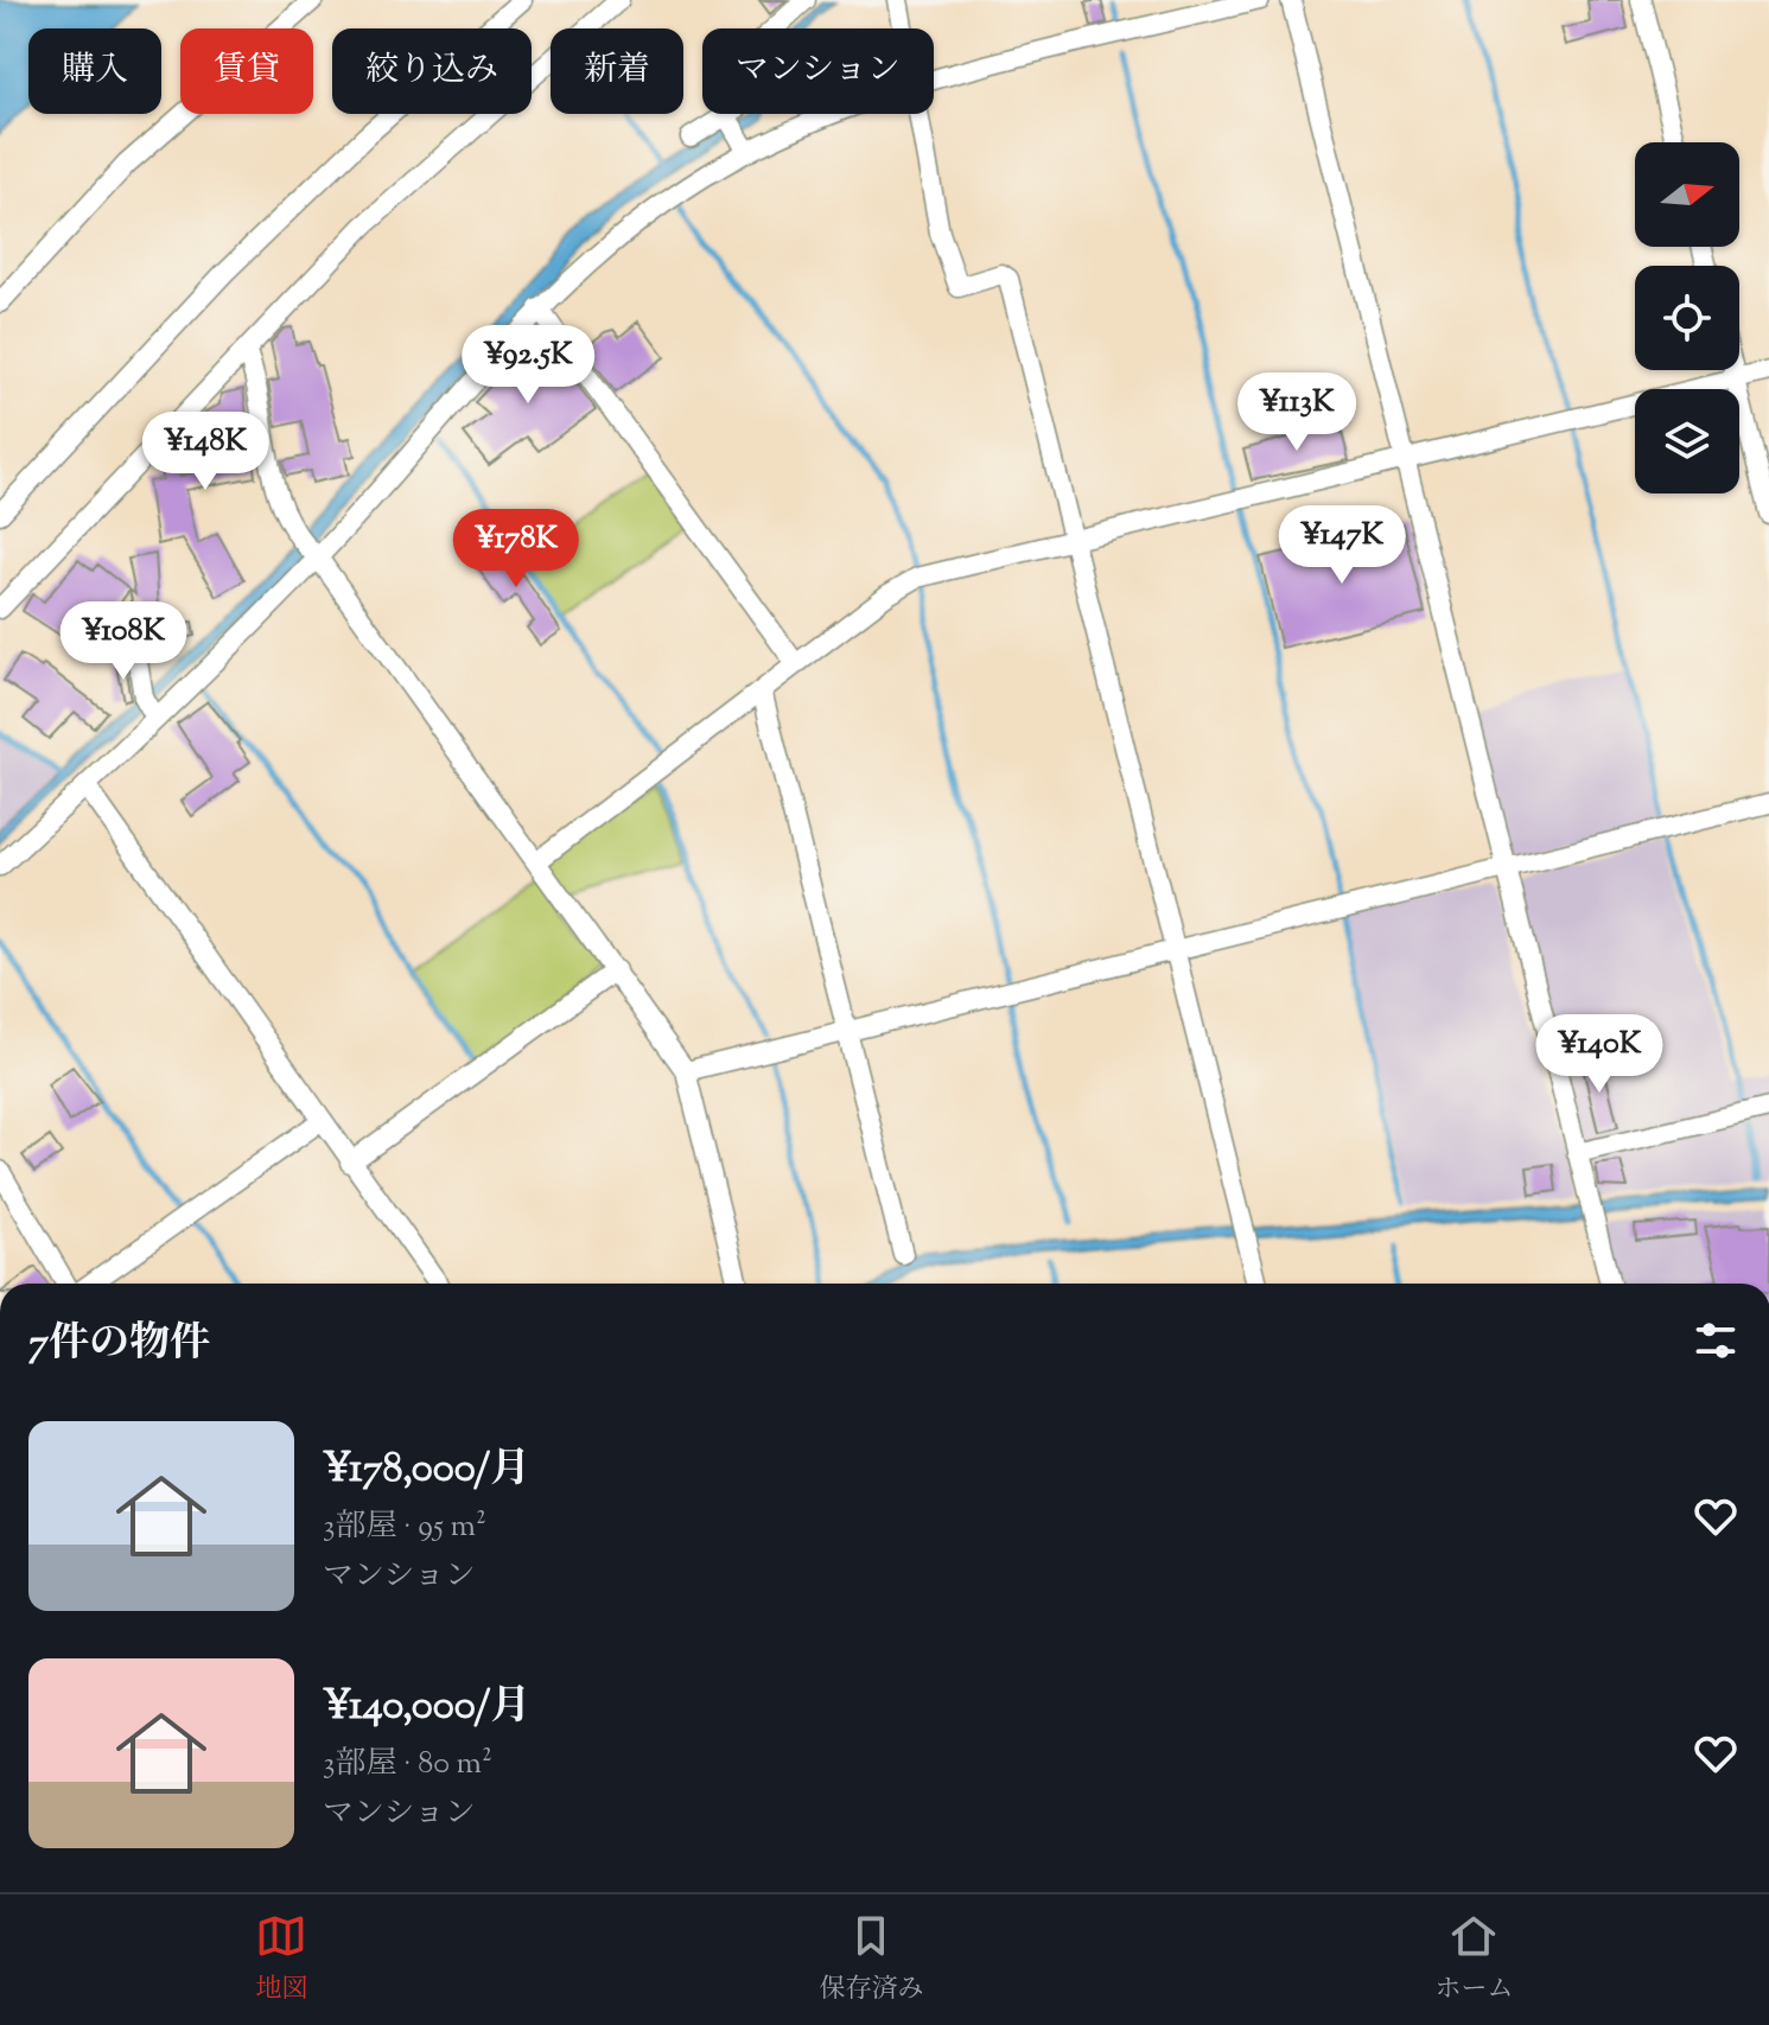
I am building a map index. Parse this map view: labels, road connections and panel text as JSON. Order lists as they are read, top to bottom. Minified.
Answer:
{"north":"right","page":{"chip":["購入","賃貸","絞り込み","新着","マンション"],"price":["¥92.5K","¥113K","¥148K","¥147K","¥178K","¥108K","¥140K"],"heading":"7件の物件","list":[{"name":"¥178,000/月","note":"3部屋 · 95 m² · マンション"},{"name":"¥140,000/月","note":"3部屋 · 80 m² · マンション"}],"tabs":["地図","保存済み","ホーム"]}}
